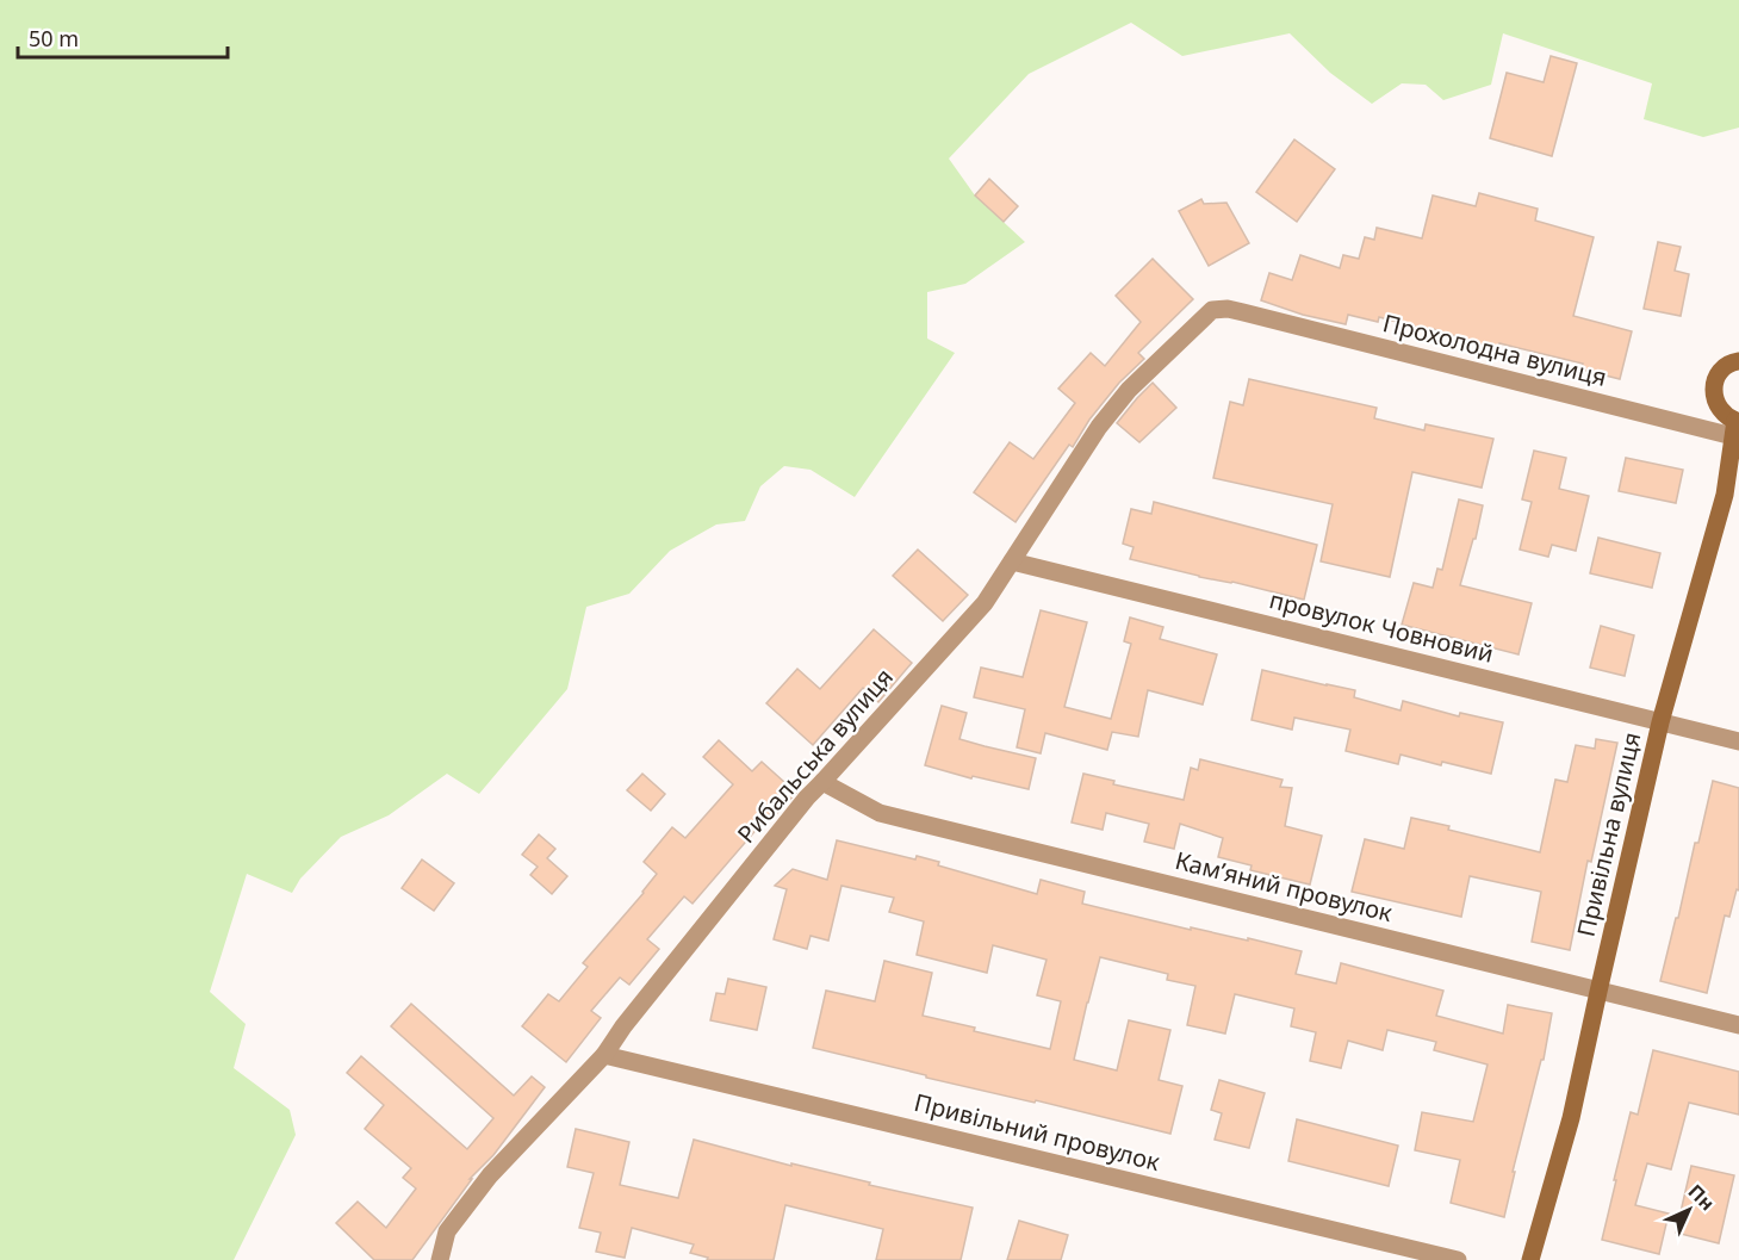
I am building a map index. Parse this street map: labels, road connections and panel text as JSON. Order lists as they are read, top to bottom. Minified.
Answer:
{"streets":{"street":["Прохолодна вулиця","провулок Човновий","Рибальська вулиця","Привільна вулиця","Камʼяний провулок","Привільний провулок"]},"crossings":[["Прохолодна вулиця","Рибальська вулиця"],["Прохолодна вулиця","Привільна вулиця"],["провулок Човновий","Рибальська вулиця"],["провулок Човновий","Привільна вулиця"],["Рибальська вулиця","Камʼяний провулок"],["Рибальська вулиця","Привільний провулок"],["Привільна вулиця","Камʼяний провулок"]],"scale_bar":"50 m","north":"top right"}
